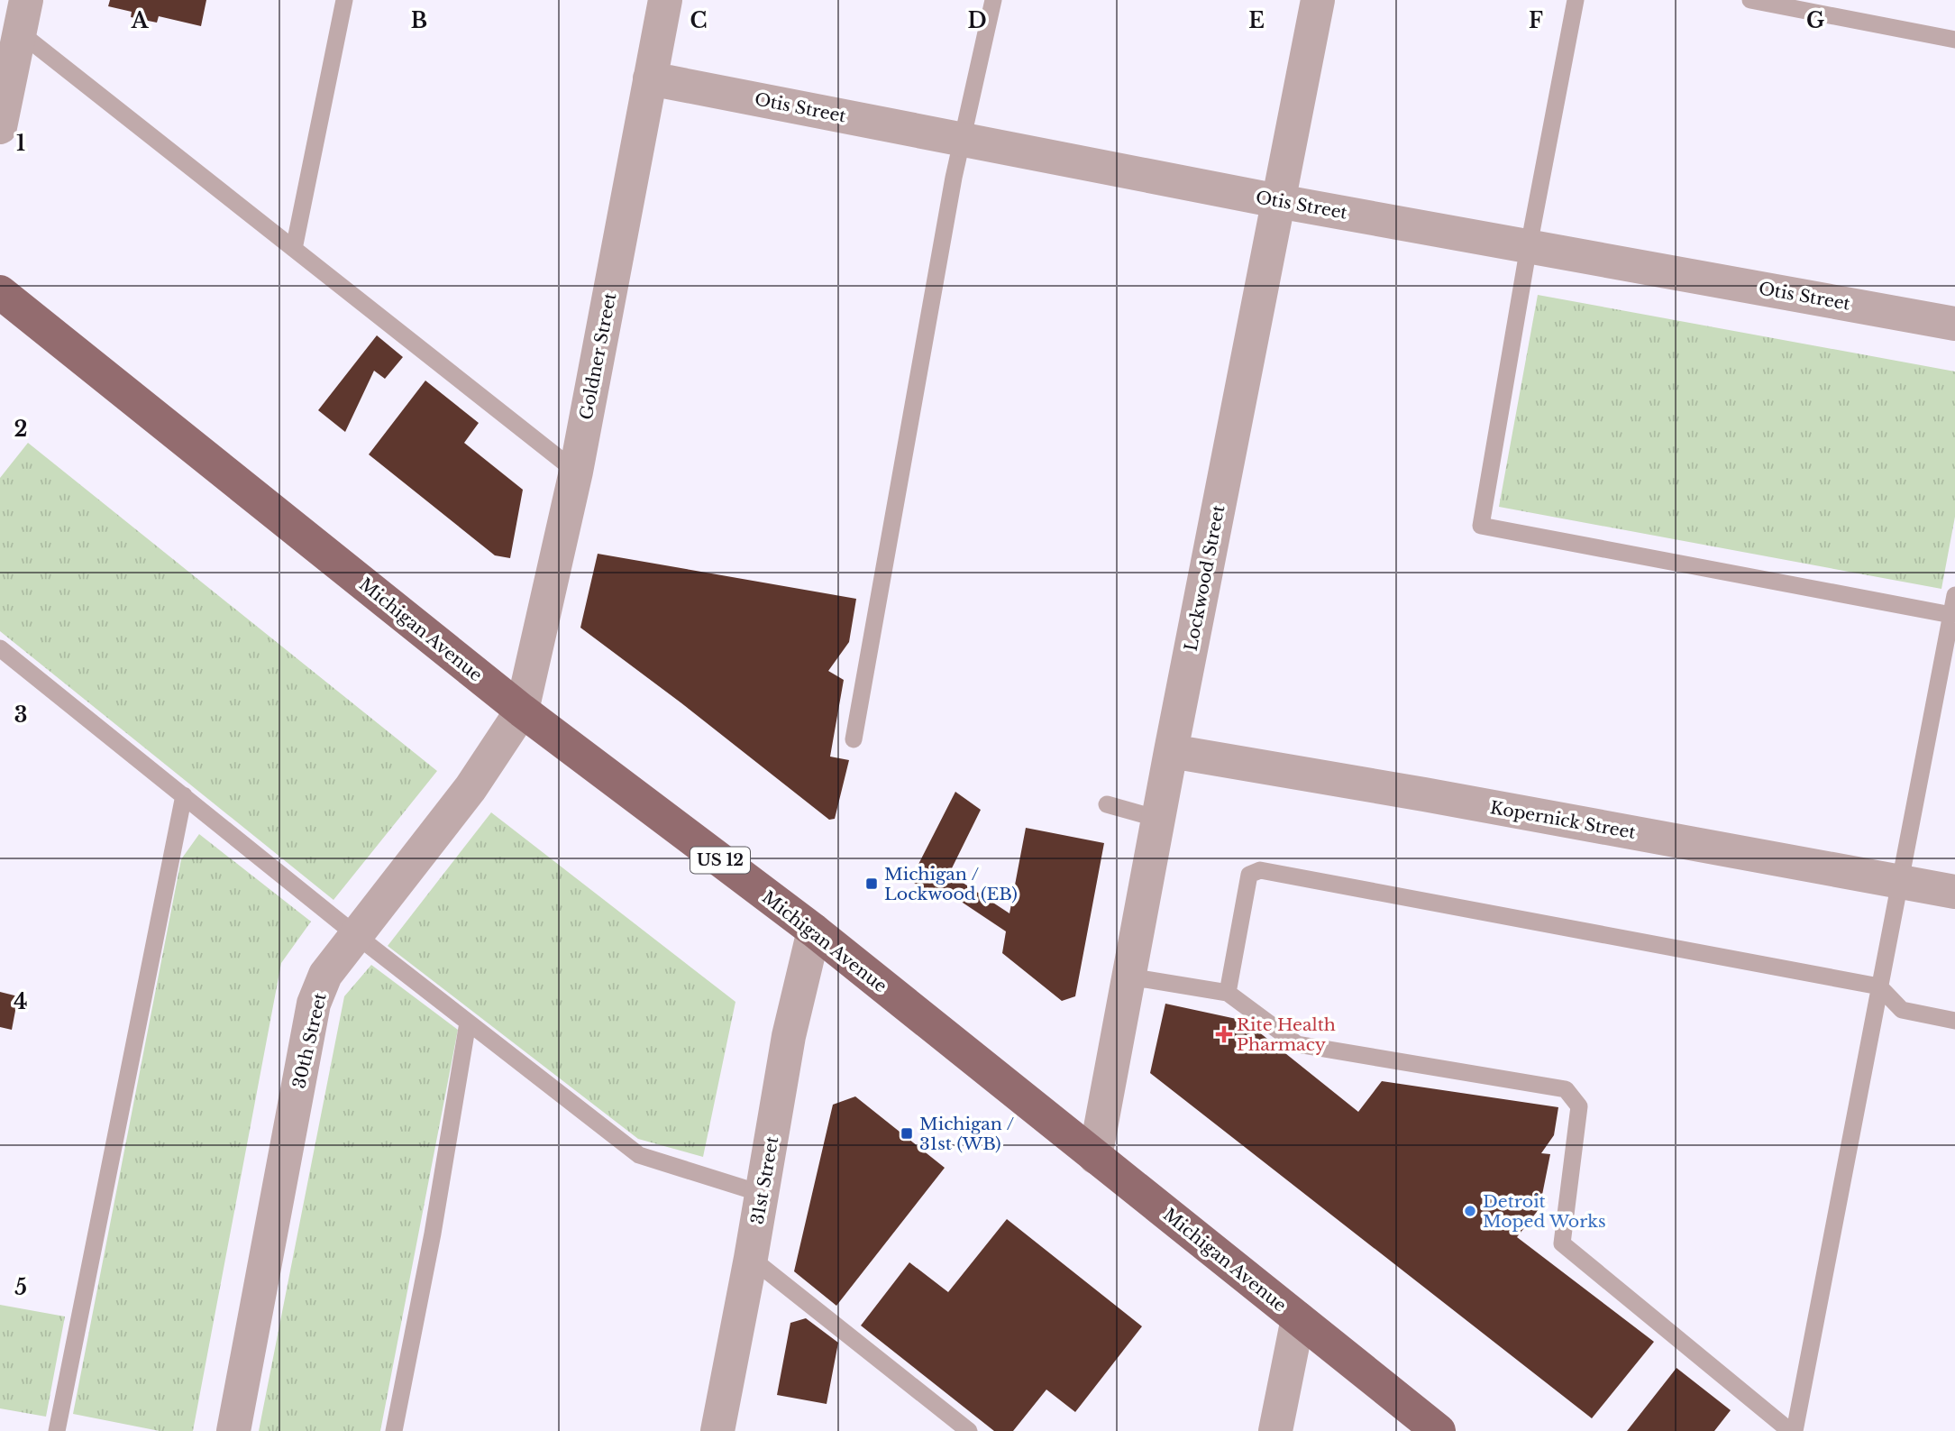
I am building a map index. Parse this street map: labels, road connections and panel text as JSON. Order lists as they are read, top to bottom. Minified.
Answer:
{"streets":{"main road":["Michigan Avenue","US 12"],"street":["Otis Street","Goldner Street","Lockwood Street","Kopernick Street","30th Street","31st Street"]},"crossings":[["Otis Street","Goldner Street"],["Otis Street","Lockwood Street"],["Goldner Street","Michigan Avenue"],["Goldner Street","30th Street"],["Lockwood Street","Michigan Avenue"],["Lockwood Street","Kopernick Street"],["Michigan Avenue","30th Street"],["Michigan Avenue","31st Street"]],"places":{"transit":["Michigan / Lockwood (EB)","Michigan / 31st (WB)"],"health":["Rite Health Pharmacy"],"other":["Detroit Moped Works"]},"grid":{"columns":["A","B","C","D","E","F","G"],"rows":["1","2","3","4","5"]}}
